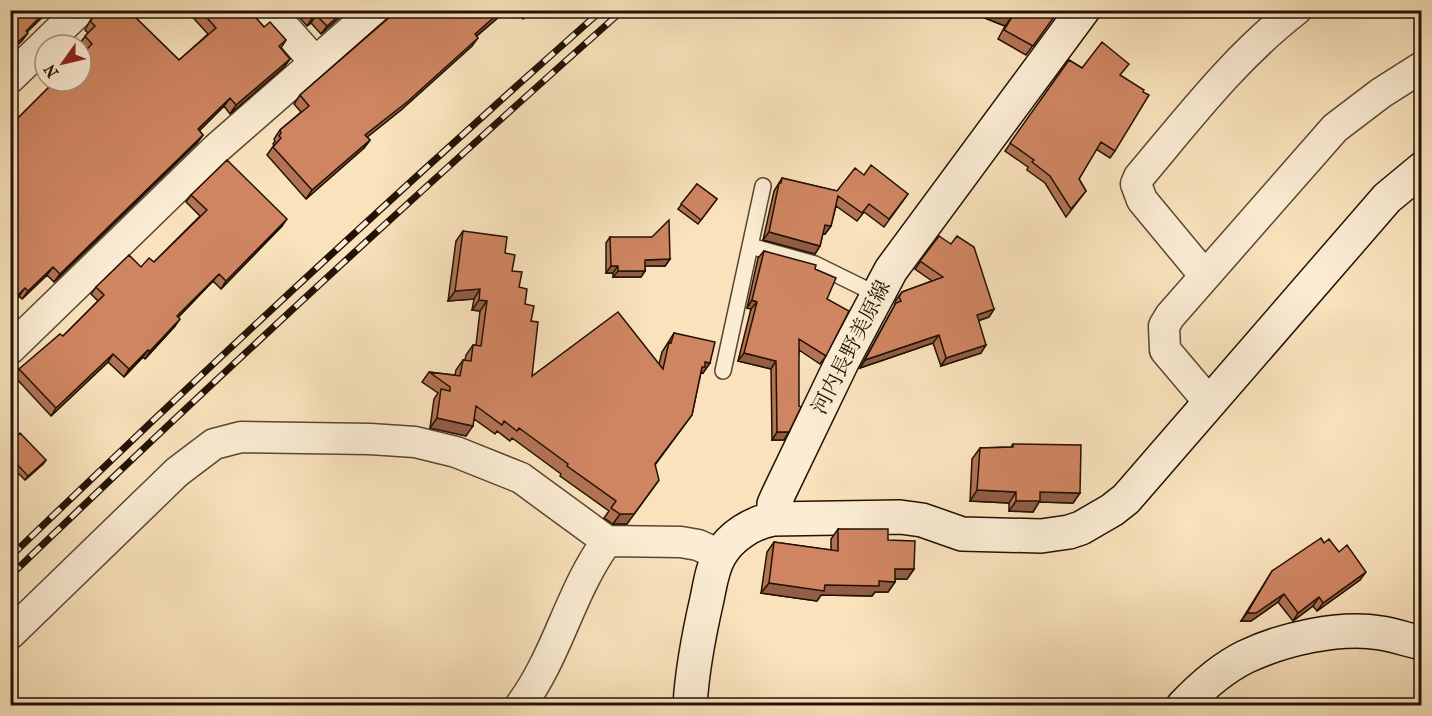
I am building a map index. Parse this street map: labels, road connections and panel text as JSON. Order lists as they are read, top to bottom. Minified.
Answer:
{"streets":{"street":["河内長野美原線"]},"north":"bottom left"}
